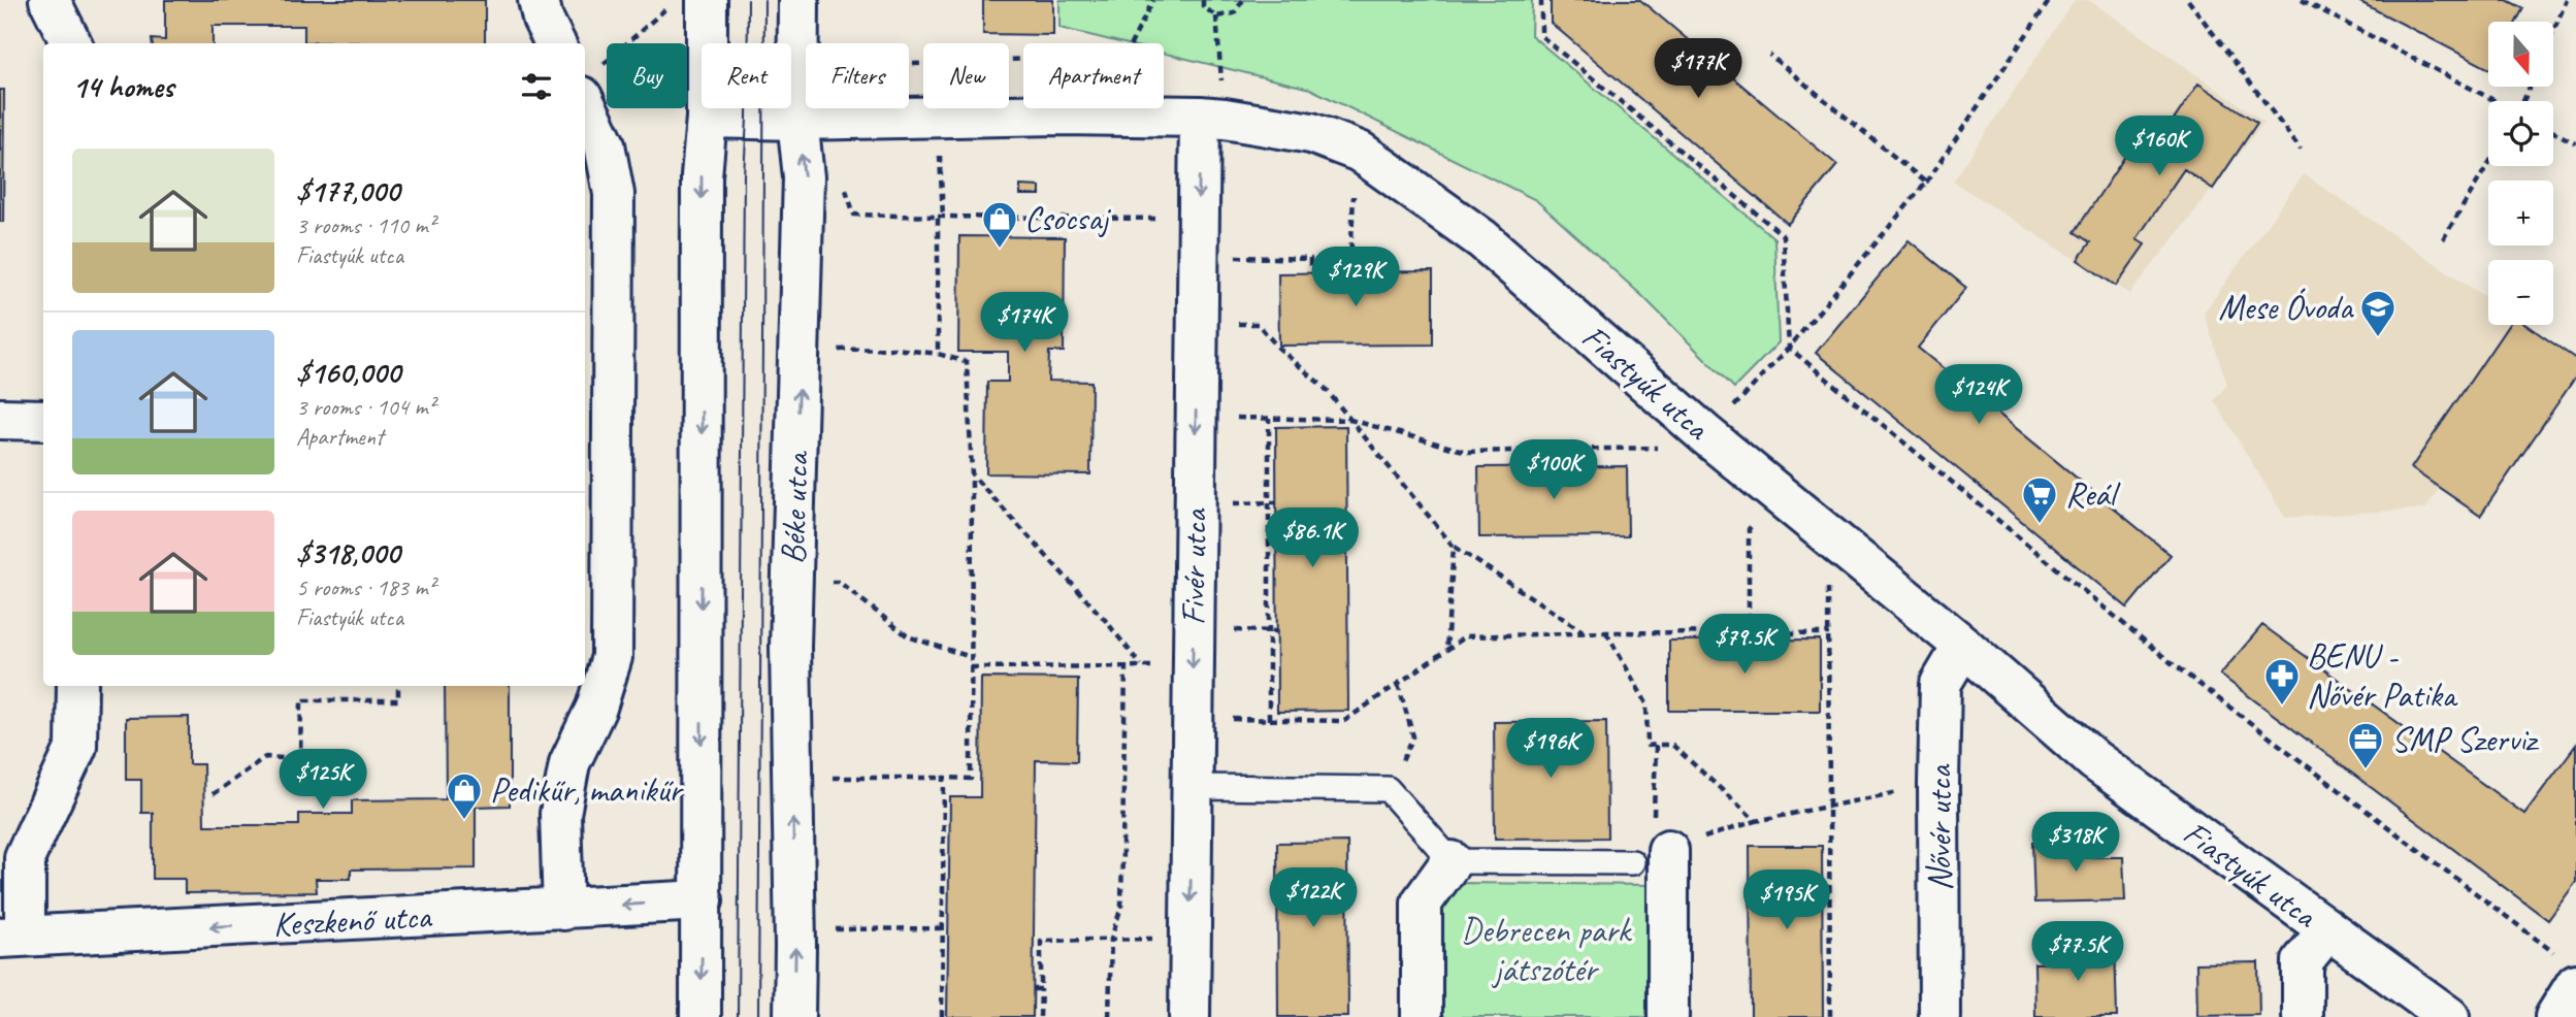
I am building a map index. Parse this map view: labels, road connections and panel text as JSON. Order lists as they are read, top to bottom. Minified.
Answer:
{"streets":{"street":["Fiastyúk utca","Béke utca","Fivér utca","Nővér utca","Keszkenő utca"]},"crossings":[["Fiastyúk utca","Béke utca"],["Fiastyúk utca","Fivér utca"],["Fiastyúk utca","Nővér utca"]],"one_way":["Fivér utca","Keszkenő utca"],"parks":["Debrecen park játszótér"],"places":{"shop":["Csocsaj","Pedikűr, manikűr"],"school or university":["Mese Óvoda"],"supermarket":["Reál"],"pharmacy":["BENU - Nővér Patika"],"office":["SMP Szerviz"]},"north":"bottom","page":{"map_buttons":["+","−"],"price":["$177K","$160K","$129K","$174K","$124K","$100K","$86.1K","$79.5K","$196K","$125K","$318K","$122K","$195K","$77.5K"],"chip":["Buy","Rent","Filters","New","Apartment"],"heading":"14 homes","list":[{"name":"$177,000","note":"3 rooms · 110 m² · Fiastyúk utca"},{"name":"$160,000","note":"3 rooms · 104 m² · Apartment"},{"name":"$318,000","note":"5 rooms · 183 m² · Fiastyúk utca"}]}}
